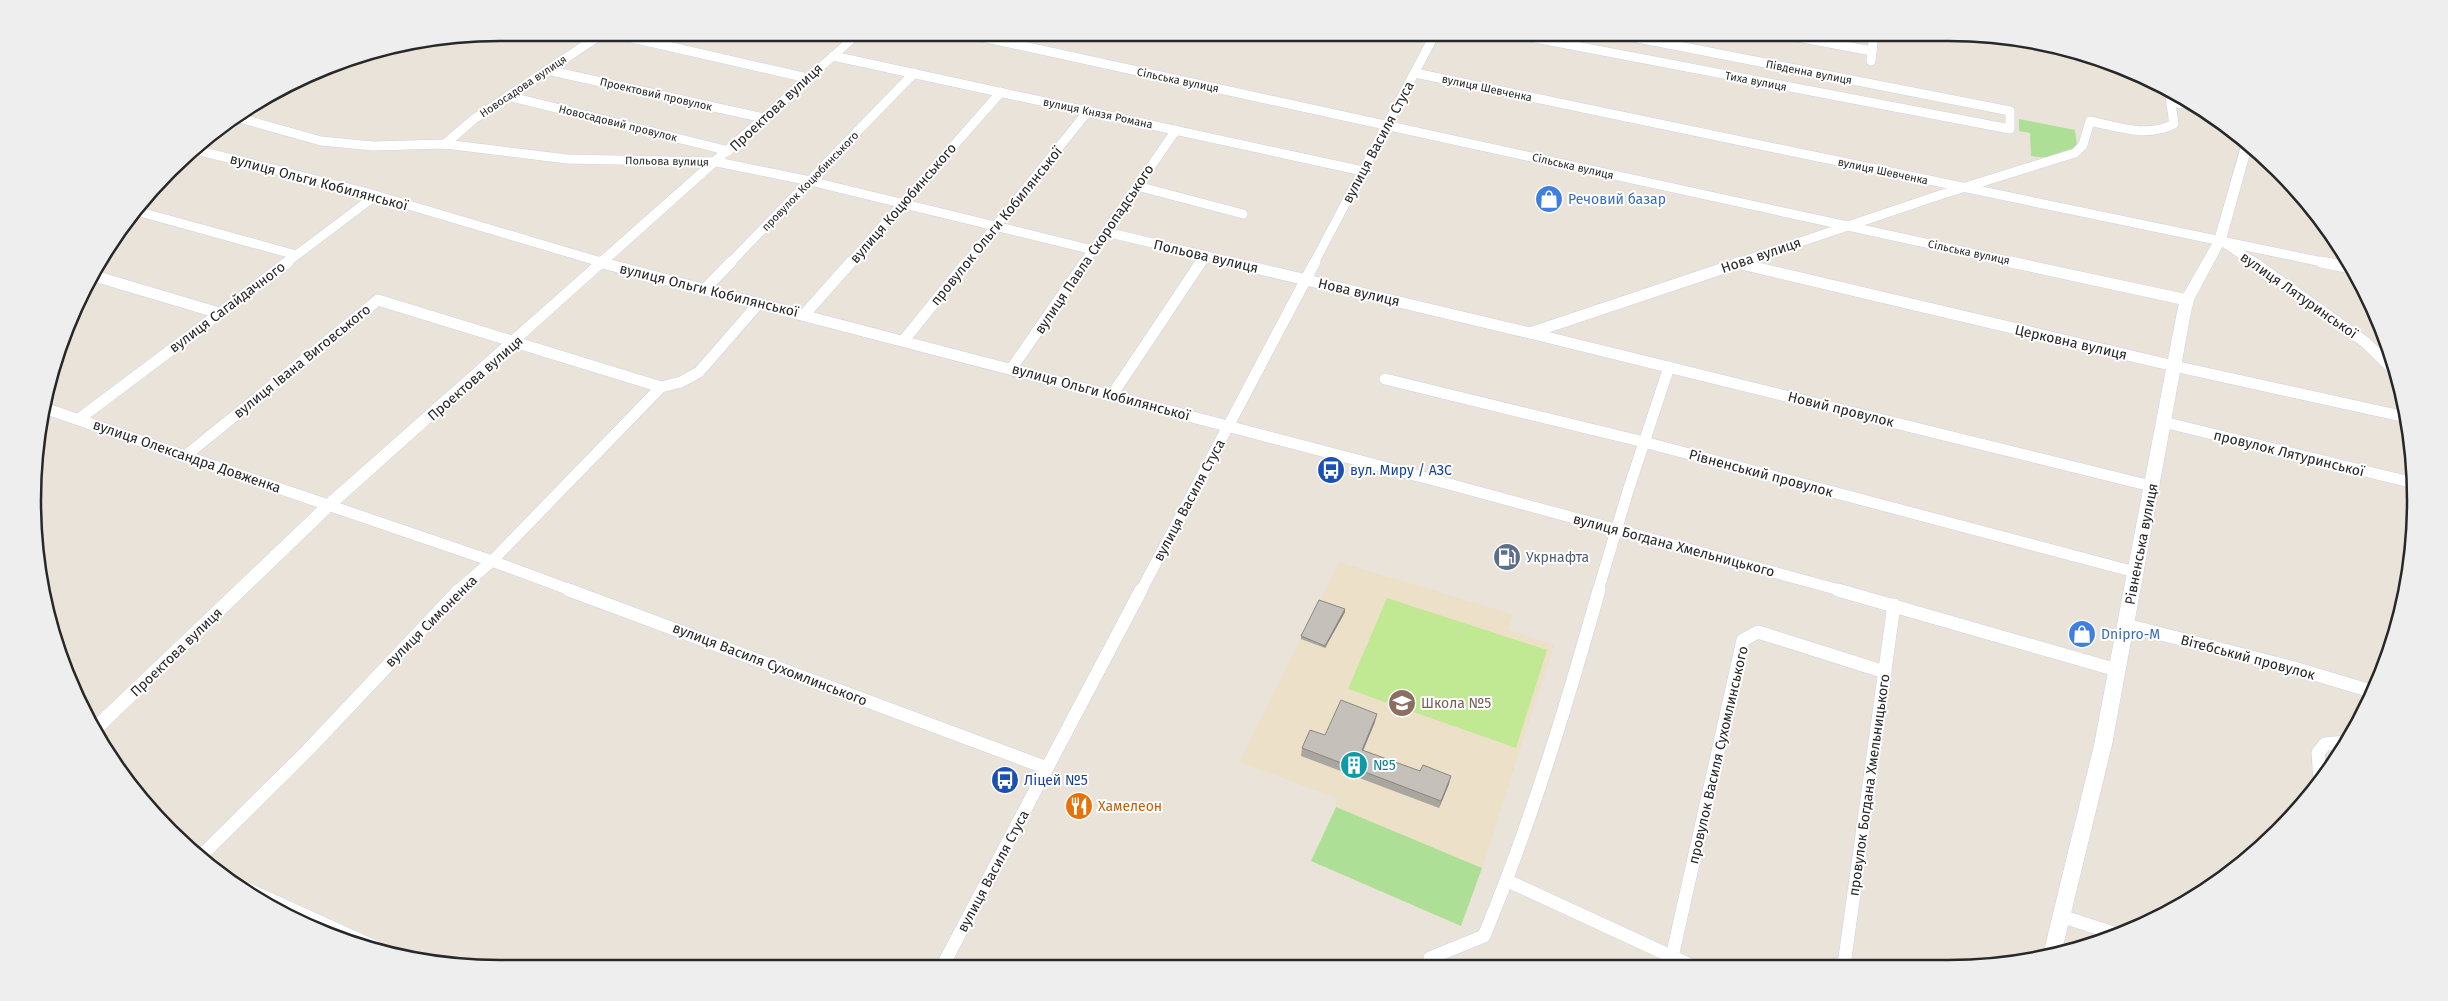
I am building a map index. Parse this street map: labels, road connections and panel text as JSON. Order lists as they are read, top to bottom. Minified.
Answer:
{"streets":{"street":["Південна вулиця","Сільська вулиця","Тиха вулиця","Новосадова вулиця","вулиця Шевченка","Проектовий провулок","Проектова вулиця","вулиця Князя Романа","Новосадовий провулок","вулиця Василя Стуса","Польова вулиця","провулок Коцюбинського","вулиця Ольги Кобилянської","вулиця Коцюбинського","провулок Ольги Кобилянської","вулиця Павла Скоропадського","Нова вулиця","вулиця Лятуринської","вулиця Сагайдачного","Церковна вулиця","вулиця Івана Виговського","Новий провулок","провулок Лятуринської","вулиця Олександра Довженка","Рівненський провулок","Рівненська вулиця","вулиця Богдана Хмельницького","вулиця Симоненка","Вітебський провулок","вулиця Василя Сухомлинського","провулок Василя Сухомлинського","провулок Богдана Хмельницького"]},"crossings":[["Південна вулиця","Тиха вулиця"],["Сільська вулиця","вулиця Василя Стуса"],["Сільська вулиця","Нова вулиця"],["Сільська вулиця","Рівненська вулиця"],["Новосадова вулиця","Проектовий провулок"],["Новосадова вулиця","Новосадовий провулок"],["Новосадова вулиця","Польова вулиця"],["вулиця Шевченка","вулиця Василя Стуса"],["вулиця Шевченка","Нова вулиця"],["вулиця Шевченка","вулиця Лятуринської"],["вулиця Шевченка","Рівненська вулиця"],["Проектовий провулок","Проектова вулиця"],["Проектова вулиця","вулиця Князя Романа"],["Проектова вулиця","Новосадовий провулок"],["Проектова вулиця","Польова вулиця"],["Проектова вулиця","вулиця Ольги Кобилянської"],["Проектова вулиця","вулиця Івана Виговського"],["Проектова вулиця","вулиця Олександра Довженка"],["вулиця Князя Романа","вулиця Василя Стуса"],["вулиця Князя Романа","провулок Коцюбинського"],["вулиця Князя Романа","вулиця Коцюбинського"],["вулиця Князя Романа","провулок Ольги Кобилянської"],["вулиця Князя Романа","вулиця Павла Скоропадського"],["вулиця Василя Стуса","Польова вулиця"],["вулиця Василя Стуса","вулиця Ольги Кобилянської"],["вулиця Василя Стуса","Нова вулиця"],["вулиця Василя Стуса","вулиця Богдана Хмельницького"],["вулиця Василя Стуса","вулиця Василя Сухомлинського"],["Польова вулиця","провулок Коцюбинського"],["Польова вулиця","вулиця Коцюбинського"],["Польова вулиця","провулок Ольги Кобилянської"],["Польова вулиця","вулиця Павла Скоропадського"],["Польова вулиця","Нова вулиця"],["провулок Коцюбинського","вулиця Ольги Кобилянської"],["вулиця Ольги Кобилянської","вулиця Коцюбинського"],["вулиця Ольги Кобилянської","провулок Ольги Кобилянської"],["вулиця Ольги Кобилянської","вулиця Павла Скоропадського"],["вулиця Ольги Кобилянської","вулиця Сагайдачного"],["вулиця Ольги Кобилянської","вулиця Богдана Хмельницького"],["вулиця Ольги Кобилянської","вулиця Симоненка"],["Нова вулиця","Церковна вулиця"],["Нова вулиця","Новий провулок"],["вулиця Лятуринської","Рівненська вулиця"],["вулиця Сагайдачного","вулиця Олександра Довженка"],["Церковна вулиця","Рівненська вулиця"],["вулиця Івана Виговського","вулиця Олександра Довженка"],["Новий провулок","Рівненська вулиця"],["провулок Лятуринської","Рівненська вулиця"],["вулиця Олександра Довженка","вулиця Симоненка"],["вулиця Олександра Довженка","вулиця Василя Сухомлинського"],["Рівненський провулок","Рівненська вулиця"],["Рівненська вулиця","вулиця Богдана Хмельницького"],["Рівненська вулиця","Вітебський провулок"],["вулиця Богдана Хмельницького","провулок Богдана Хмельницького"],["вулиця Симоненка","вулиця Василя Сухомлинського"],["провулок Василя Сухомлинського","провулок Богдана Хмельницького"]],"places":{"shop":["Речовий базар","Dnipro-M"],"bus stop":["вул. Миру / АЗС","Ліцей №5"],"fuel station":["Укрнафта"],"school or university":["Школа №5"],"building":["№5"],"restaurant":["Хамелеон"]}}
